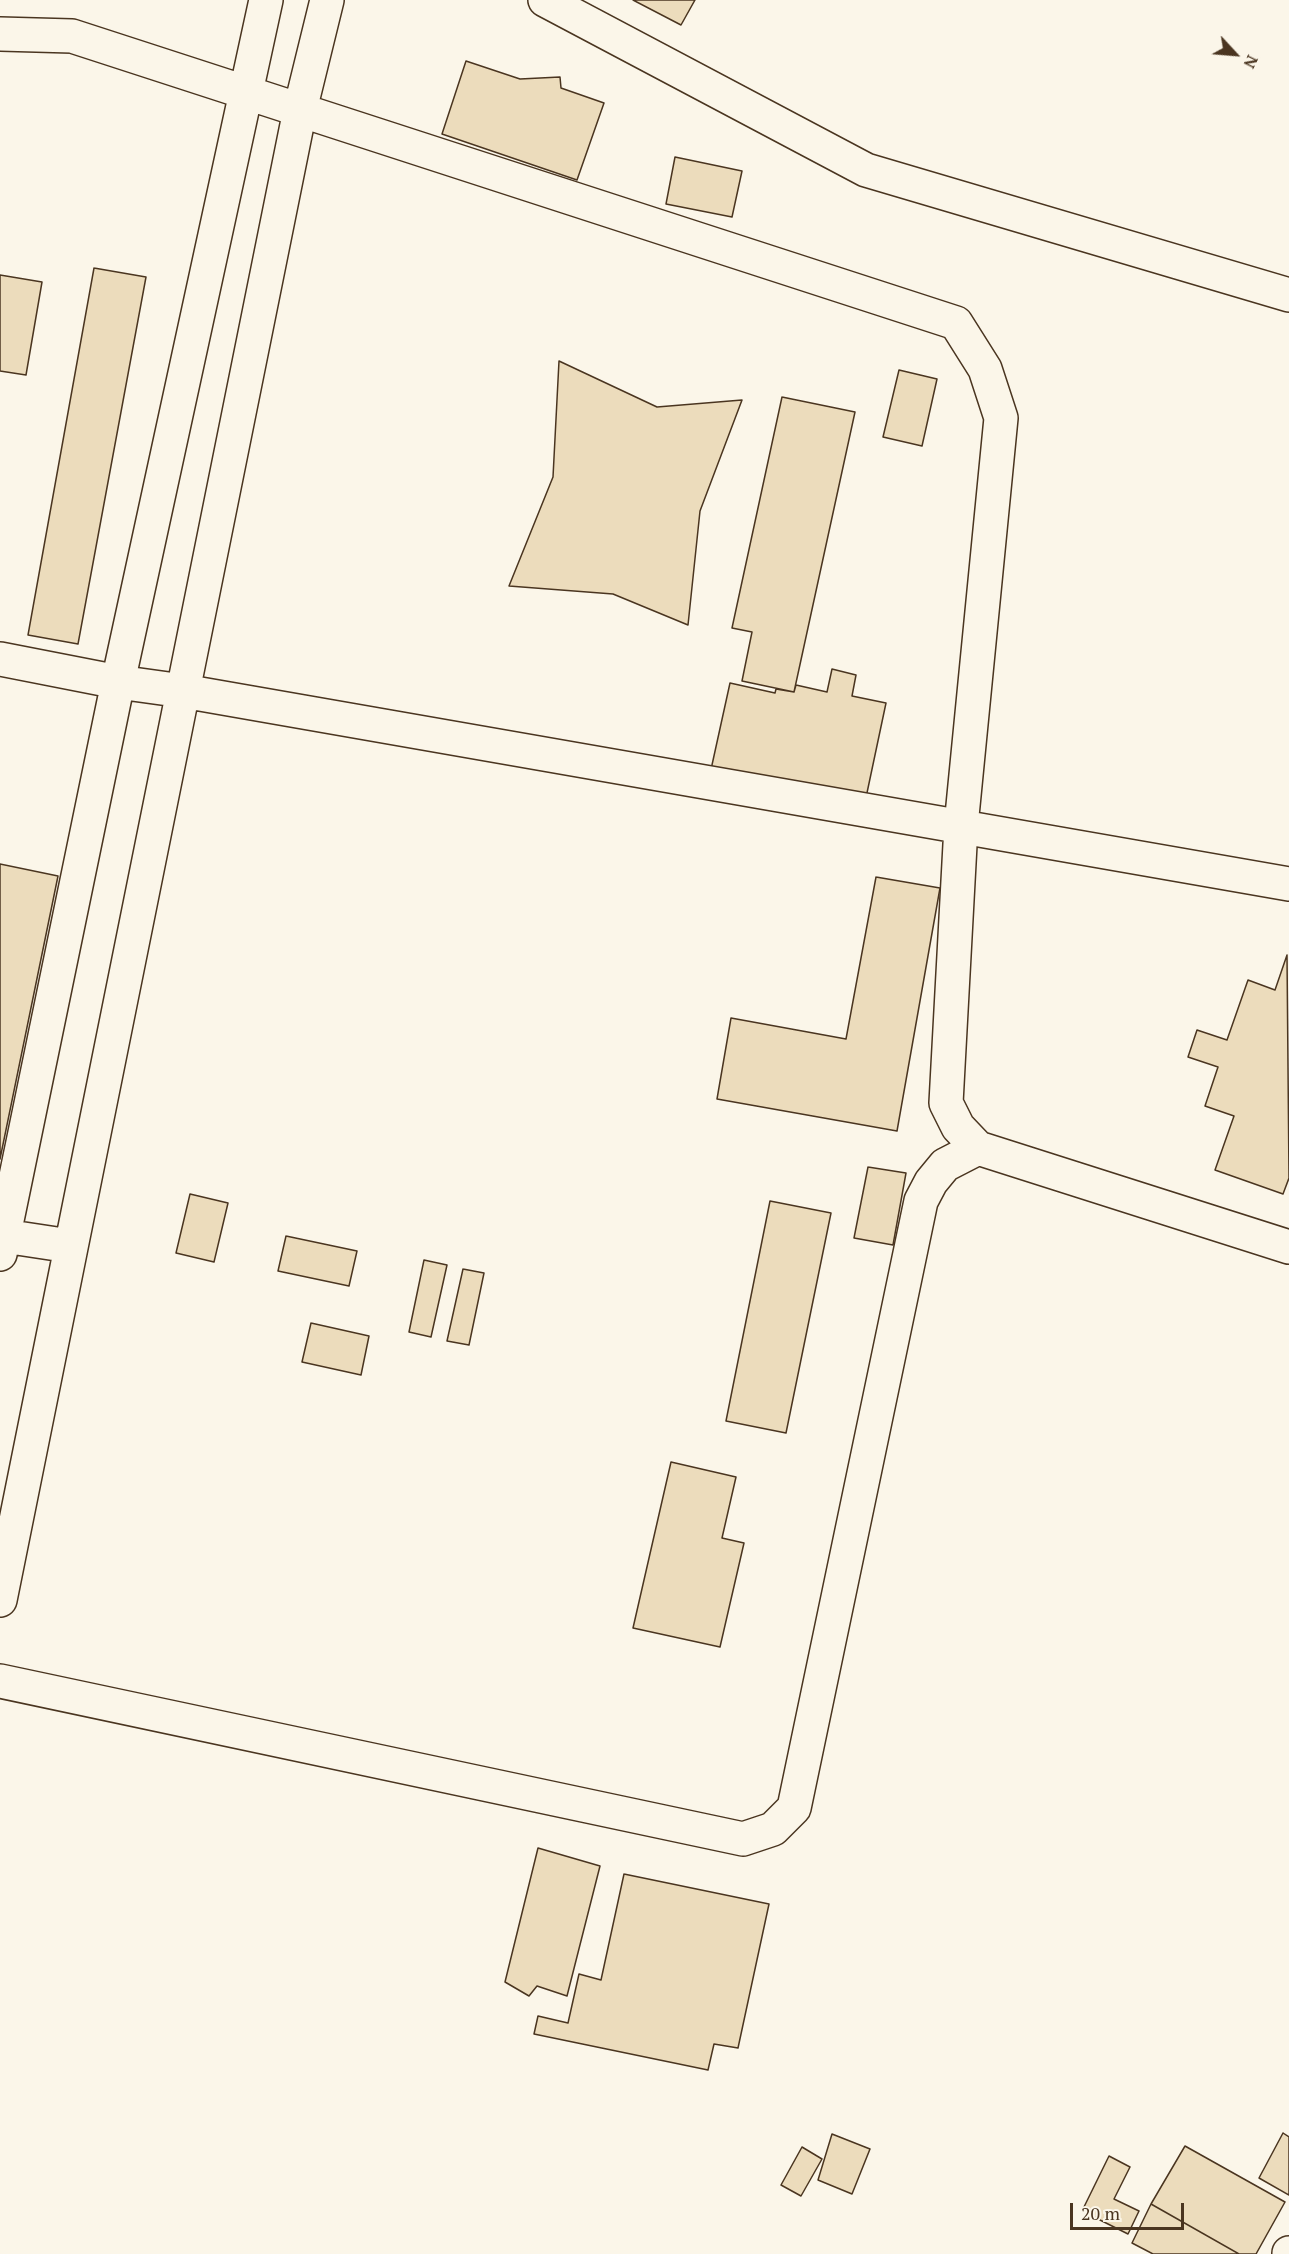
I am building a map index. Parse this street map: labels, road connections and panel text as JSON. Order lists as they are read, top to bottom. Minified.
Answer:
{"scale_bar":"20 m","north":"bottom right"}
